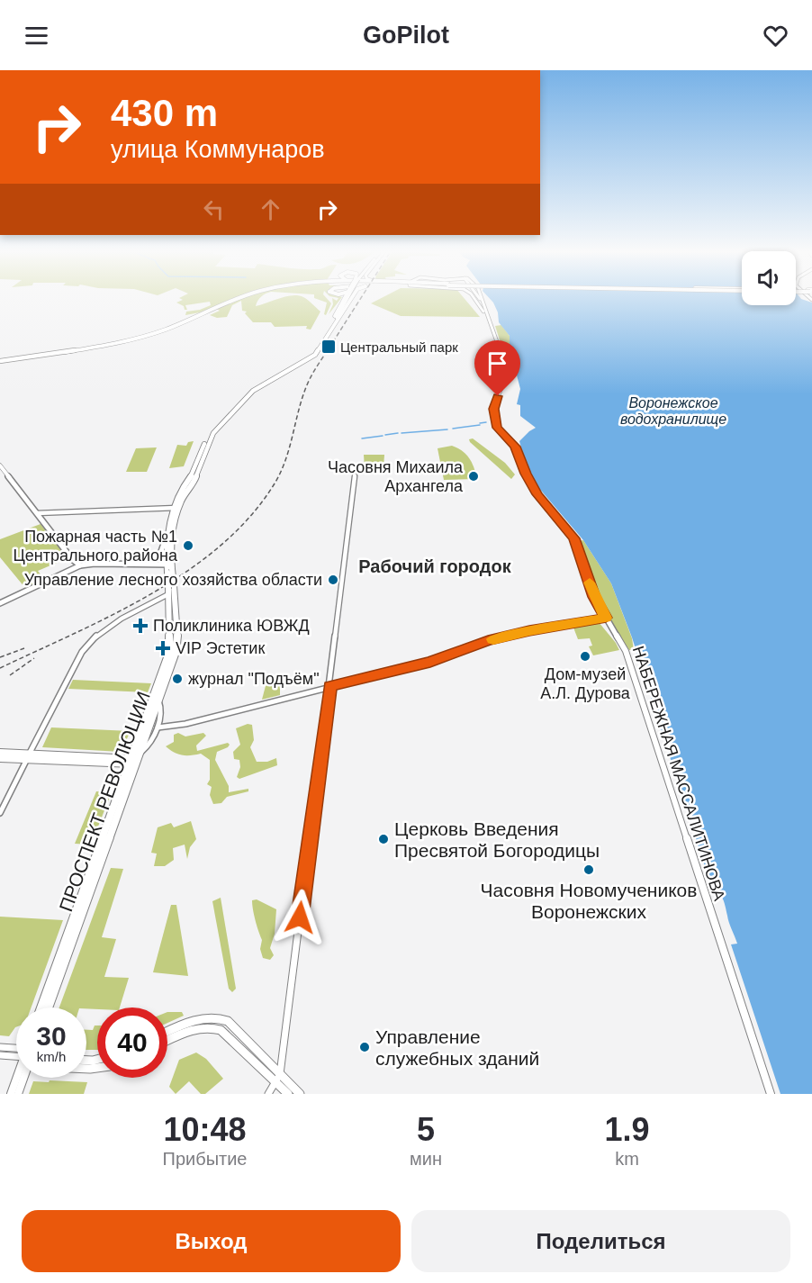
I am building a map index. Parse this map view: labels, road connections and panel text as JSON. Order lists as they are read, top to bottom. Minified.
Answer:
{"streets":{"main road":["НАБЕРЕЖНАЯ МАССАЛИТИНОВА","ПРОСПЕКТ РЕВОЛЮЦИИ"]},"districts":["Рабочий городок"],"water":["Воронежское водохранилище"],"places":{"transit":["Центральный парк"],"other":["Часовня Михаила Архангела","Пожарная часть №1 Центрального района","Управление лесного хозяйства области","Дом-музей А.Л. Дурова","журнал \"Подъём\"","Церковь Введения Пресвятой Богородицы","Часовня Новомучеников Воронежских","Управление служебных зданий"],"health":["Поликлиника ЮВЖД","VIP Эстетик"]},"page":{"header":"GoPilot","turn":["430 m","улица Коммунаров"],"speed":"30 km/h","limit":"40","eta":["10:48","Прибытие","5","мин","1.9","km"],"buttons":["Выход","Поделиться"]}}
